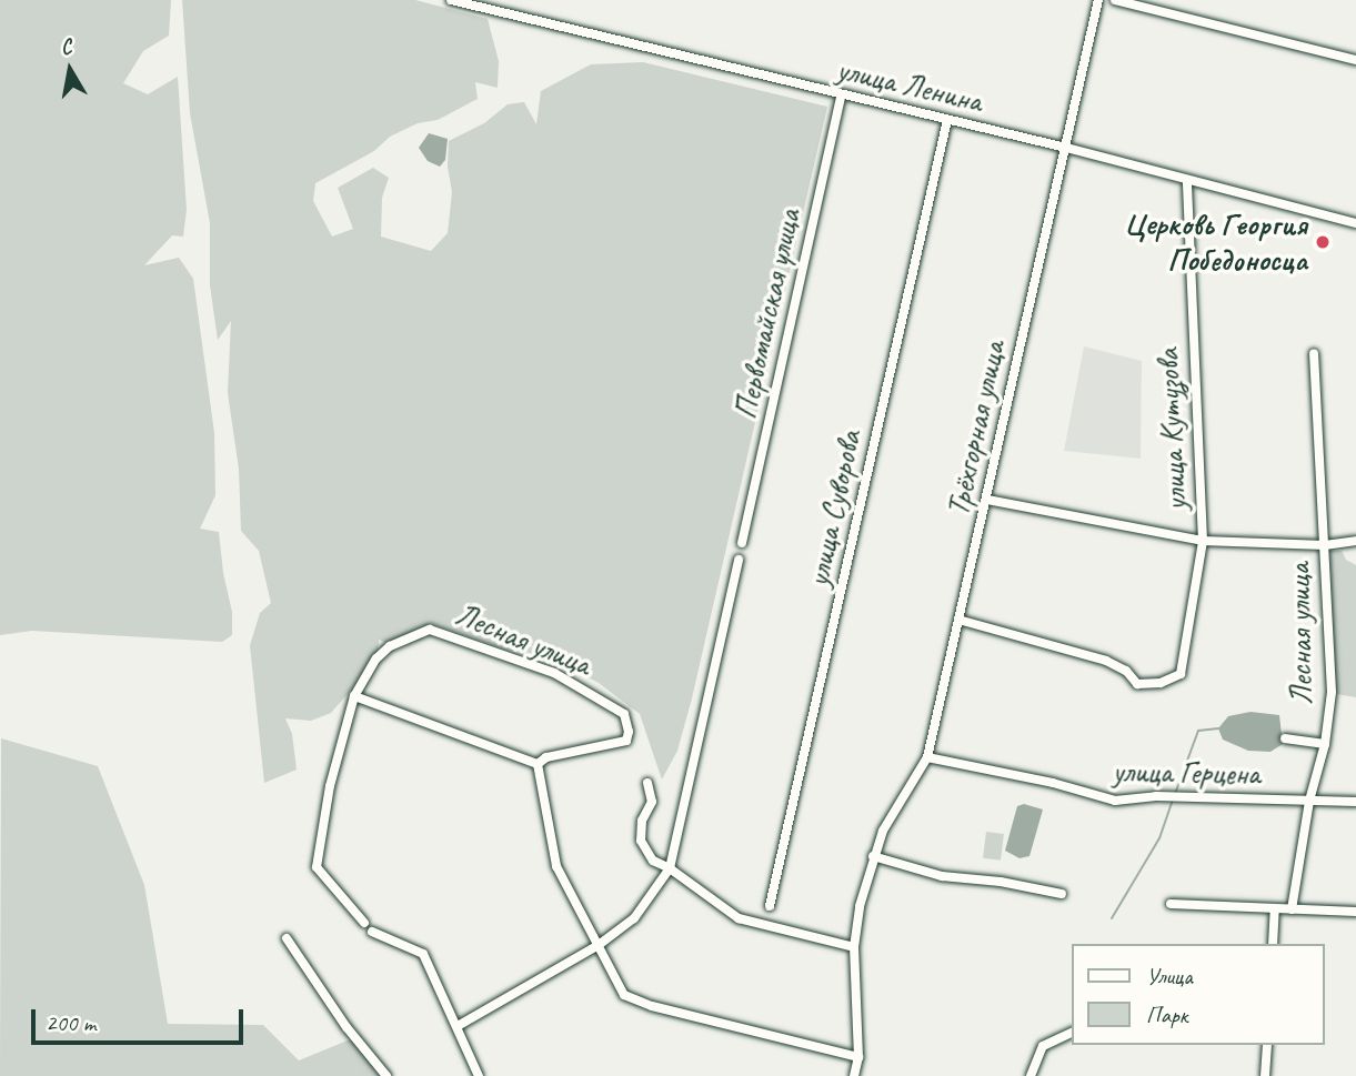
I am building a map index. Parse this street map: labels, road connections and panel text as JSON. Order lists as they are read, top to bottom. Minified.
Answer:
{"streets":{"street":["улица Ленина","Первомайская улица","Трёхгорная улица","улица Кутузова","улица Суворова","Лесная улица","улица Герцена"]},"crossings":[["улица Ленина","Первомайская улица"],["улица Ленина","Трёхгорная улица"],["улица Ленина","улица Кутузова"],["улица Ленина","улица Суворова"],["Трёхгорная улица","улица Кутузова"],["Трёхгорная улица","улица Герцена"],["Лесная улица","улица Герцена"]],"places":["Церковь Георгия Победоносца"],"legend":["Улица","Парк"],"scale_bar":"200 m","north":"top"}
